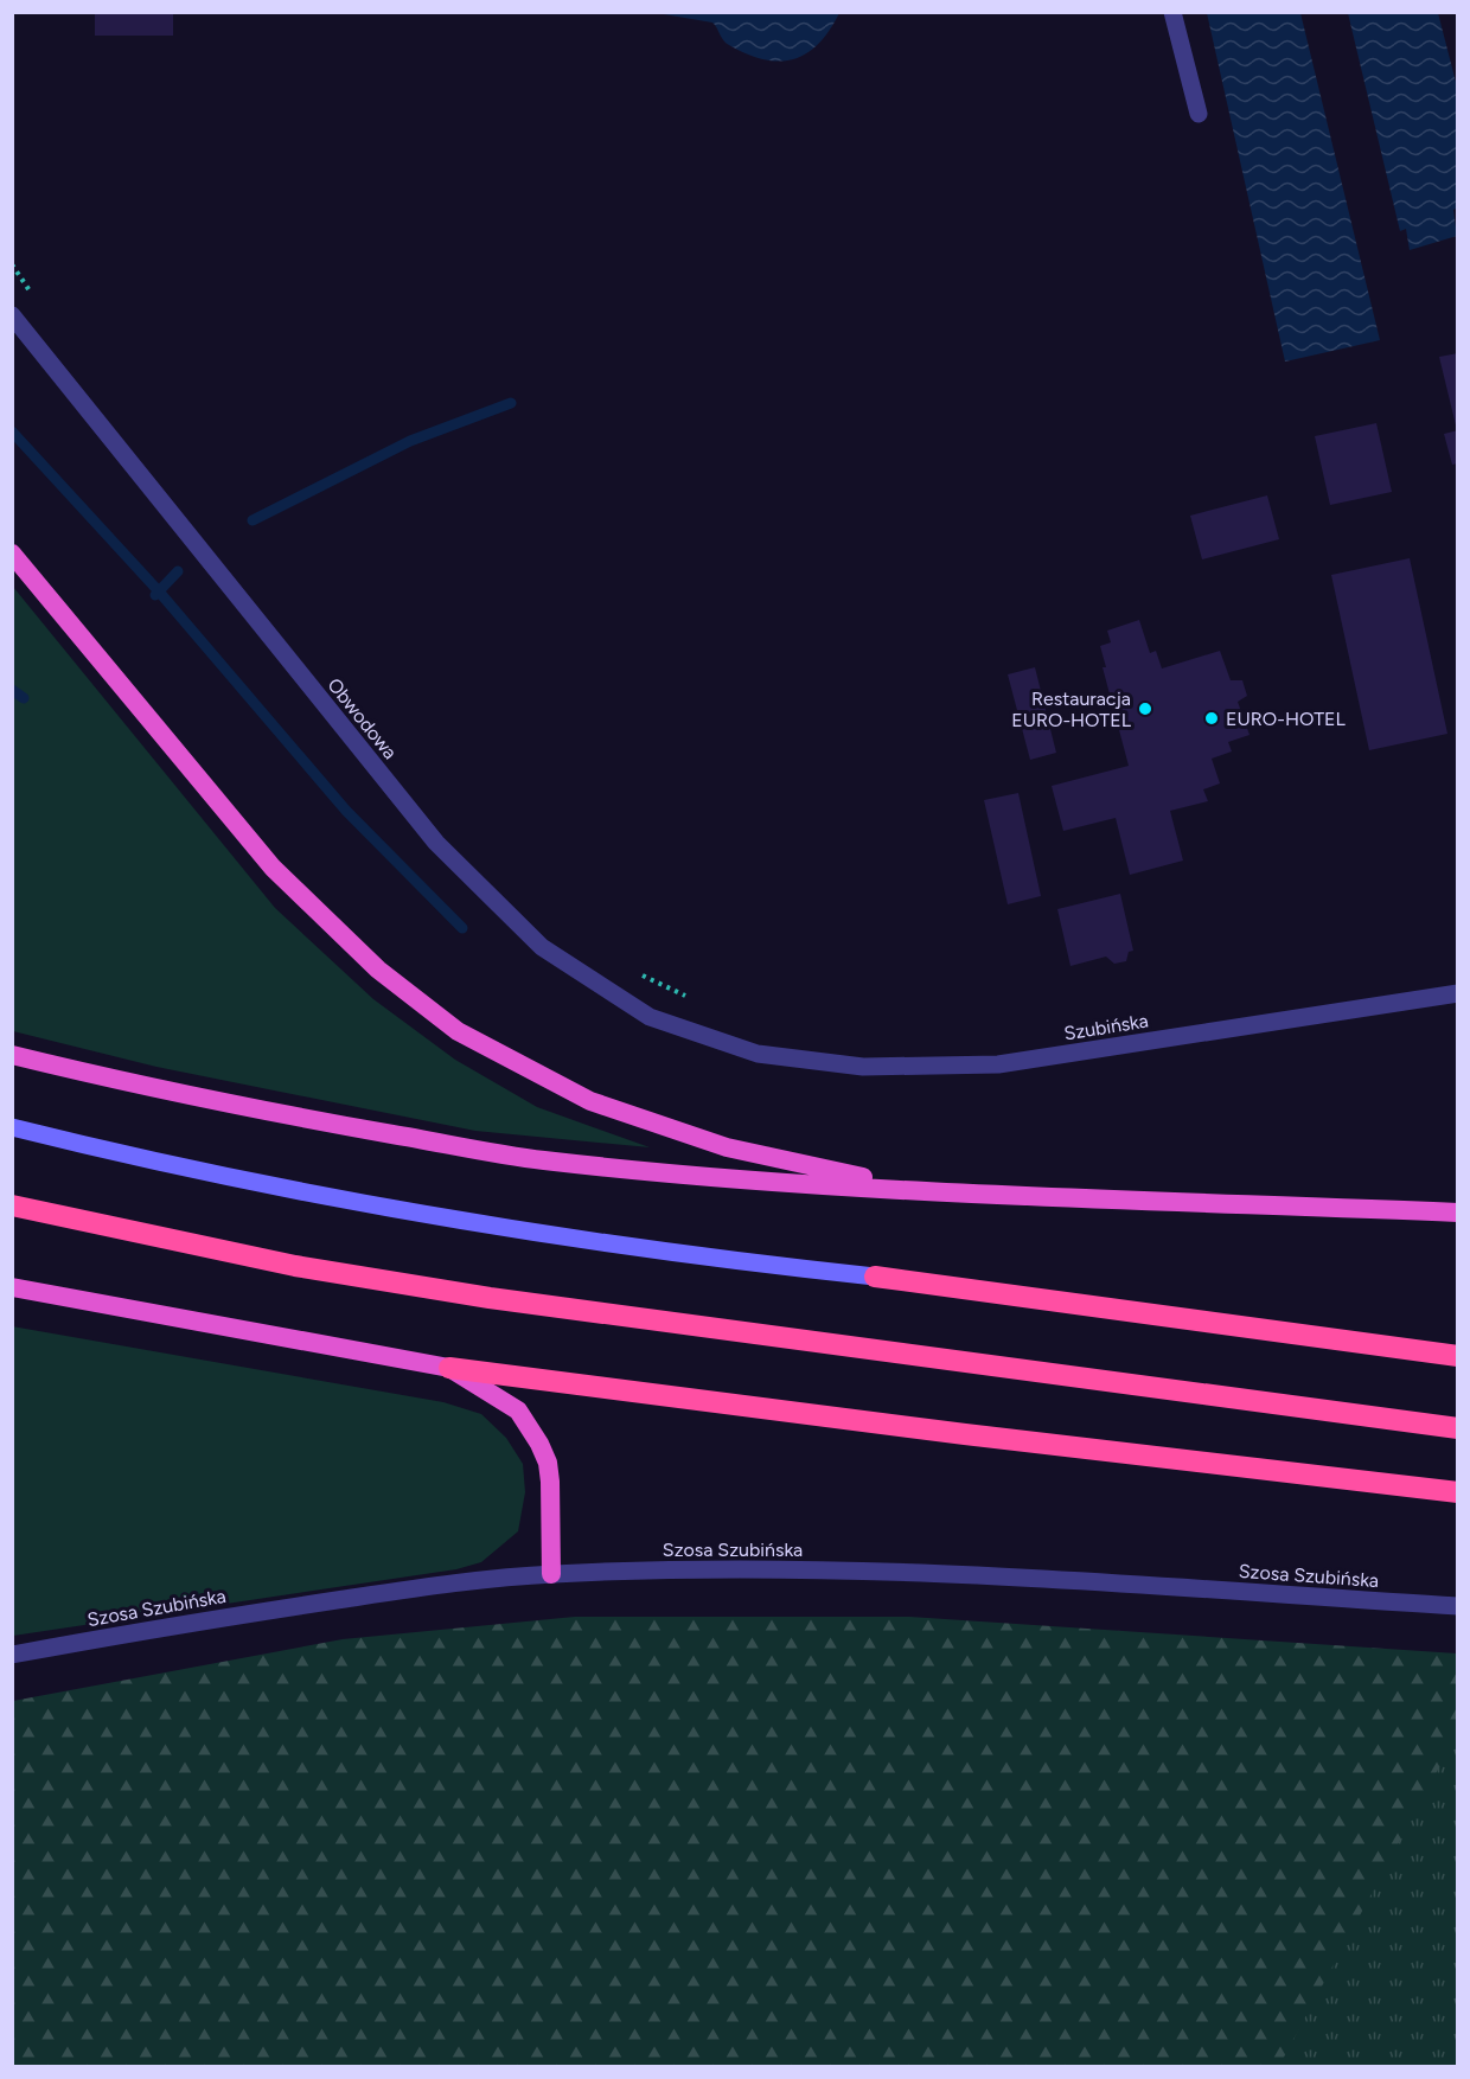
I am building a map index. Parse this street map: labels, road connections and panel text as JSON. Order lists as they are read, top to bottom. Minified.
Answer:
{"streets":{"street":["Obwodowa","Szubińska","Szosa Szubińska"]},"crossings":[["Obwodowa","Szubińska"]],"places":["Restauracja EURO-HOTEL","EURO-HOTEL"]}
